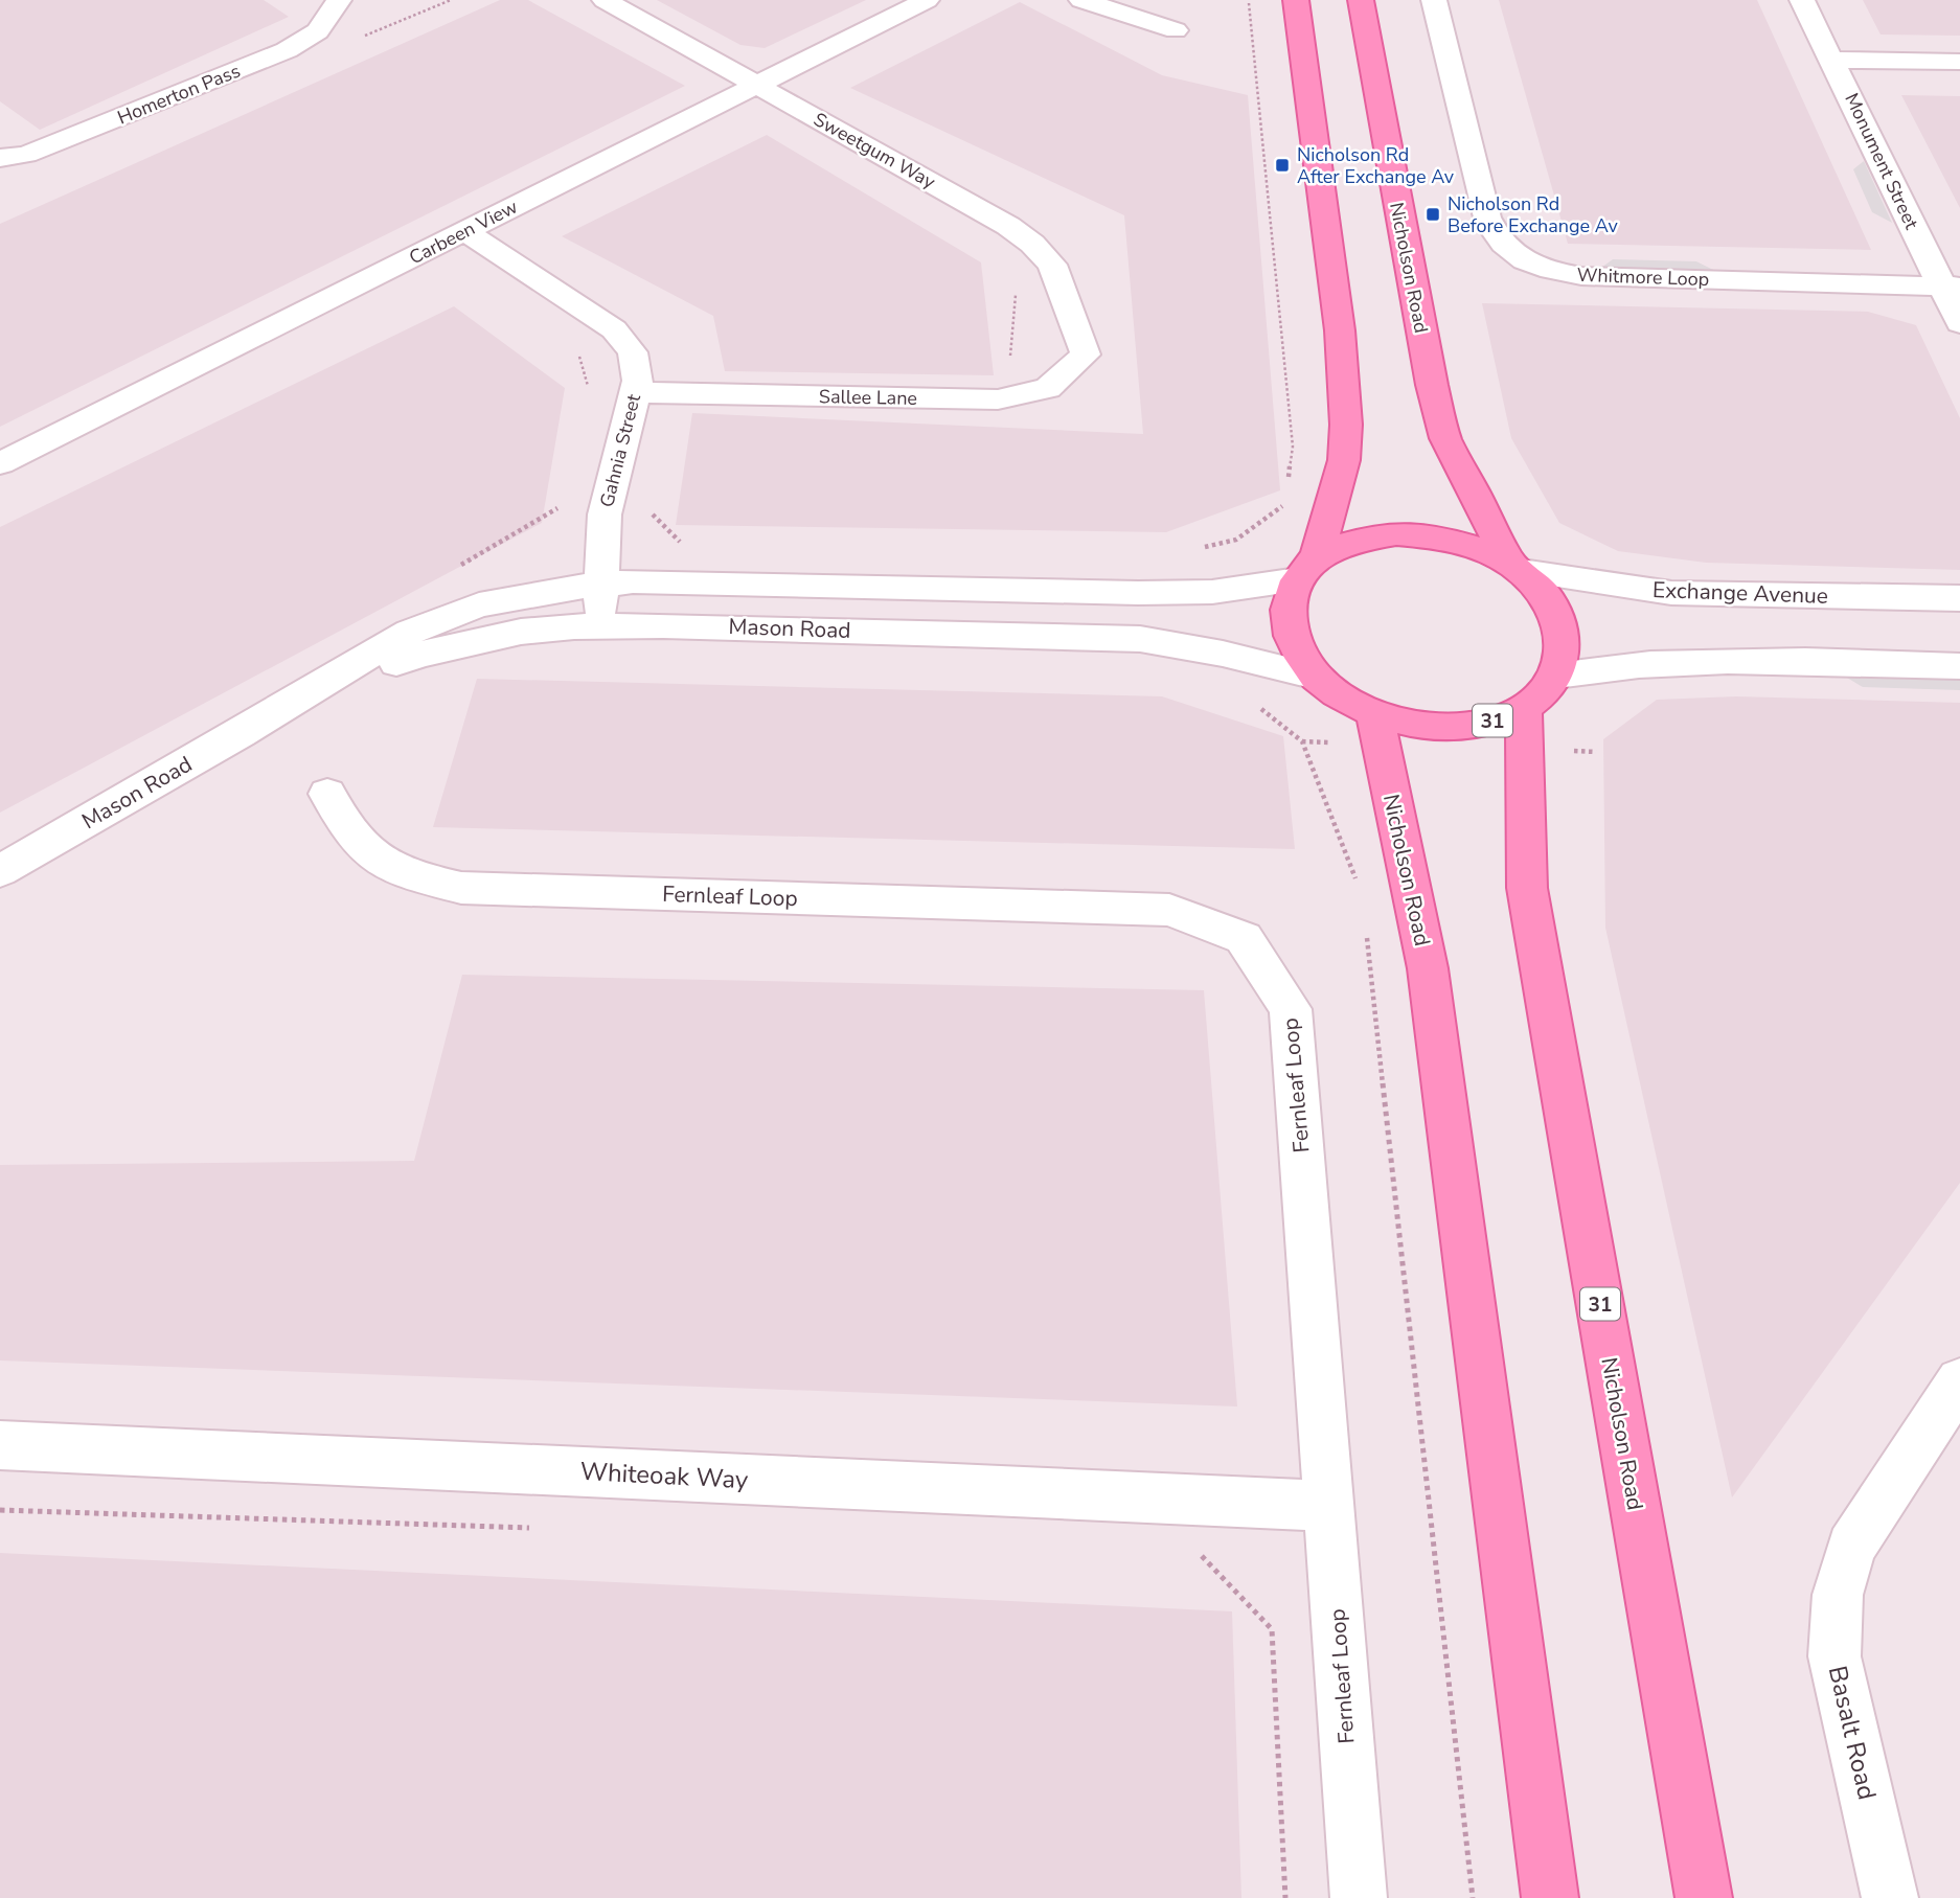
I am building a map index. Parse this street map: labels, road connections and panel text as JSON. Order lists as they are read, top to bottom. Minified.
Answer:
{"streets":{"main road":["Nicholson Road","31"],"street":["Homerton Pass","Sweetgum Way","Monument Street","Carbeen View","Whitmore Loop","Sallee Lane","Gahnia Street","Exchange Avenue","Mason Road","Fernleaf Loop","Whiteoak Way","Basalt Road"]},"crossings":[["Sweetgum Way","Carbeen View"],["Sweetgum Way","Sallee Lane"],["Monument Street","Whitmore Loop"],["Carbeen View","Gahnia Street"],["Nicholson Road","Exchange Avenue"],["Nicholson Road","Mason Road"],["Nicholson Road","31"],["Sallee Lane","Gahnia Street"],["Gahnia Street","Mason Road"],["Exchange Avenue","Mason Road"],["Exchange Avenue","31"],["Mason Road","31"],["Fernleaf Loop","Whiteoak Way"]],"places":{"transit":["Nicholson Rd After Exchange Av","Nicholson Rd Before Exchange Av"]}}
